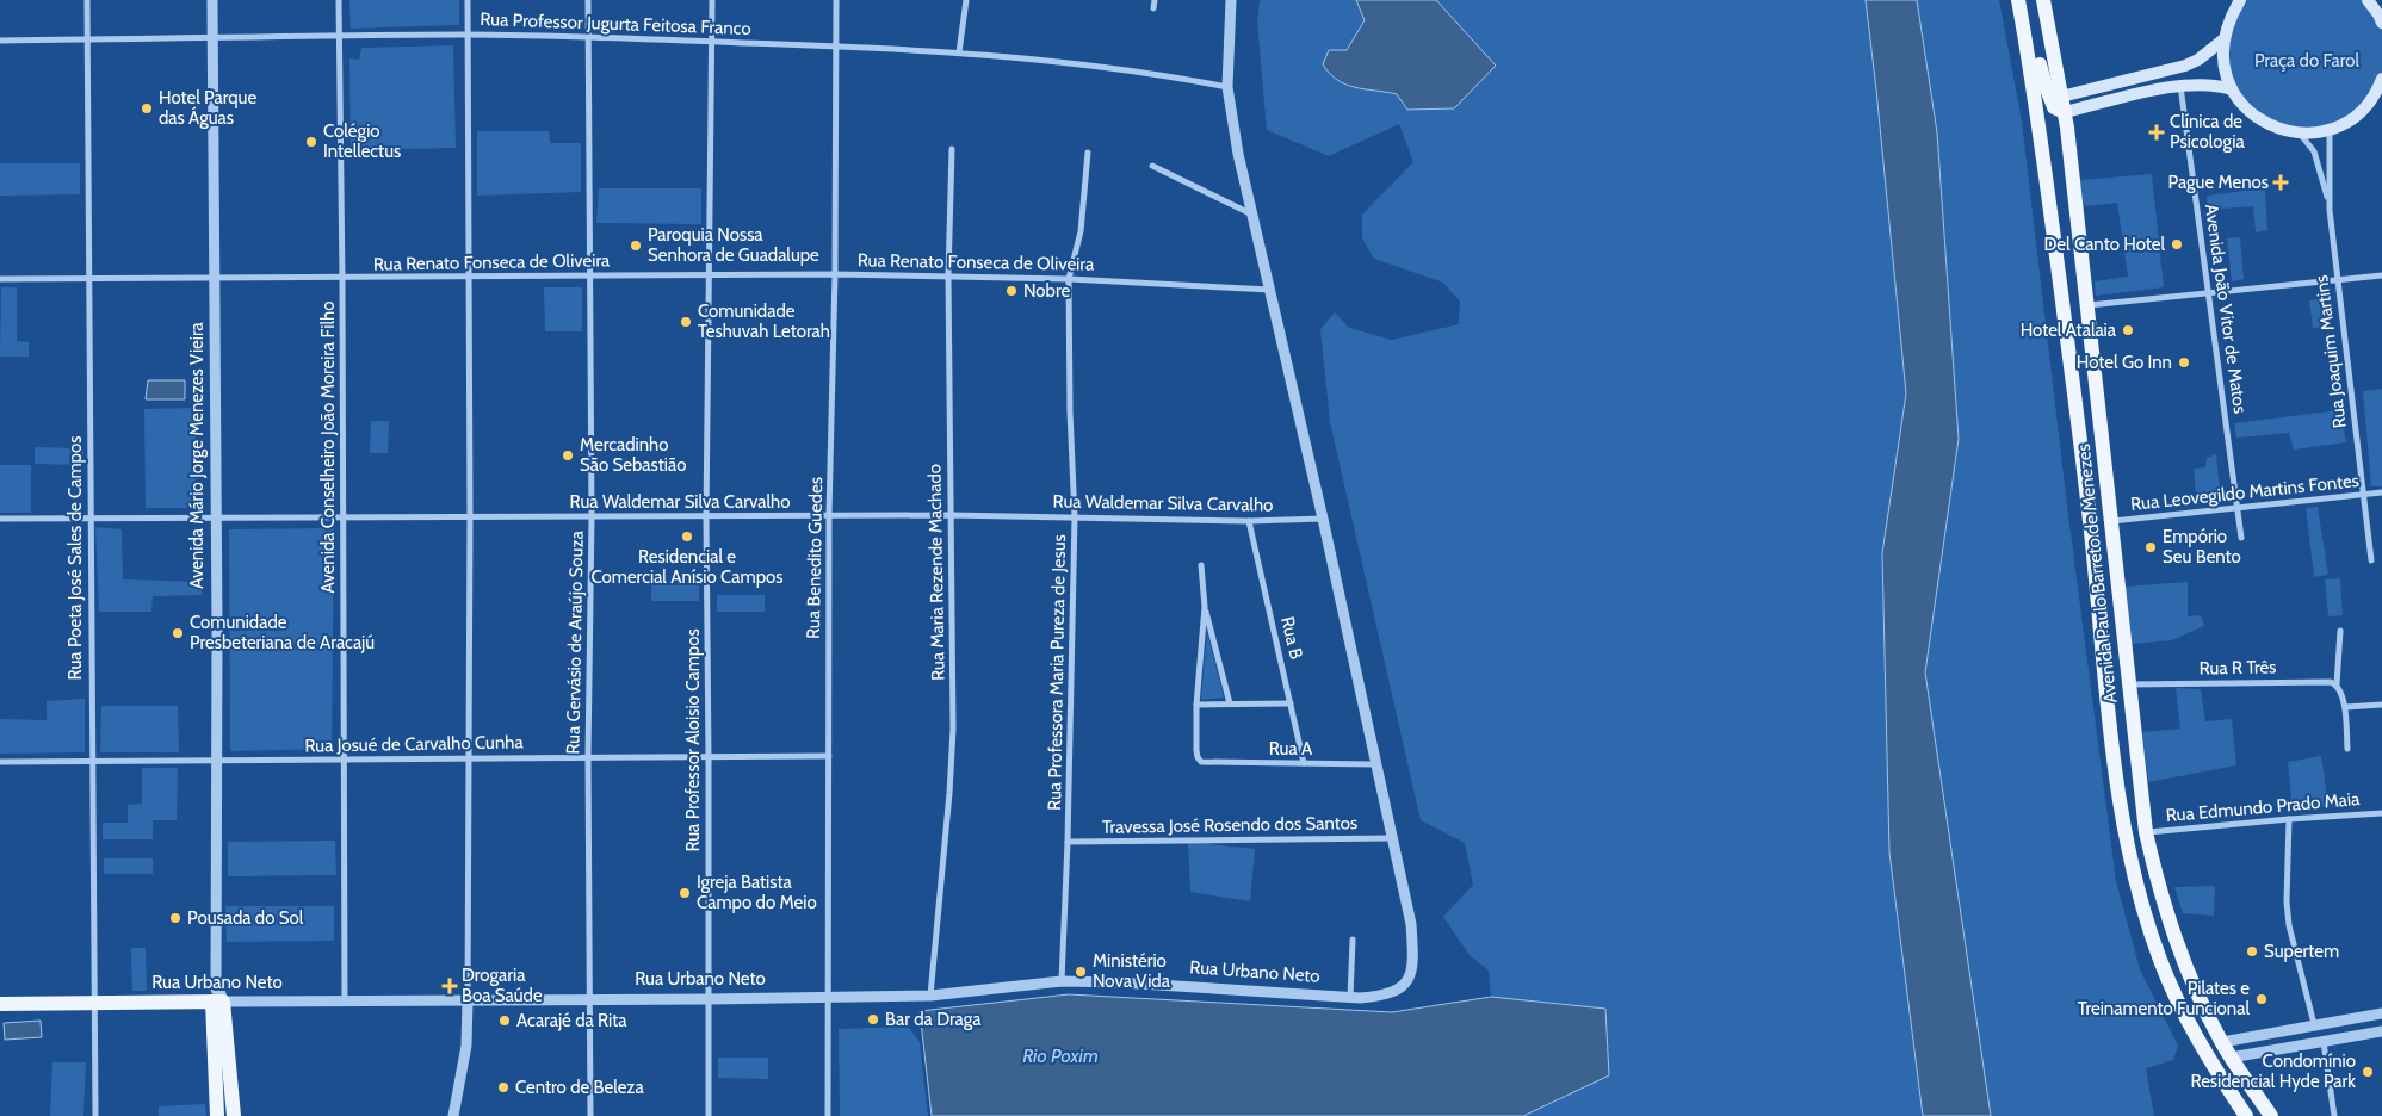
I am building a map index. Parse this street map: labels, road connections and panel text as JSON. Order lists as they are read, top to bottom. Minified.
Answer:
{"streets":{"main road":["Avenida Mário Jorge Menezes Vieira","Avenida Paulo Barreto de Menezes","Rua Urbano Neto"],"street":["Rua Professor Jugurta Feitosa Franco","Rua Renato Fonseca de Oliveira","Avenida João Vitor de Matos","Rua Joaquim Martins","Avenida Conselheiro João Moreira Filho","Rua Leovegildo Martins Fontes","Rua Waldemar Silva Carvalho","Rua Poeta José Sales de Campos","Rua Benedito Guedes","Rua Maria Rezende Machado","Rua B","Rua Gervásio de Araújo Souza","Rua R Três","Rua Professora Maria Pureza de Jesus","Rua Professor Aloisio Campos","Rua Josué de Carvalho Cunha","Rua A","Rua Edmundo Prado Maia","Travessa José Rosendo dos Santos"]},"crossings":[["Rua Professor Jugurta Feitosa Franco","Avenida Conselheiro João Moreira Filho"],["Rua Professor Jugurta Feitosa Franco","Avenida Mário Jorge Menezes Vieira"],["Rua Professor Jugurta Feitosa Franco","Rua Poeta José Sales de Campos"],["Rua Professor Jugurta Feitosa Franco","Rua Benedito Guedes"],["Rua Professor Jugurta Feitosa Franco","Rua Gervásio de Araújo Souza"],["Rua Professor Jugurta Feitosa Franco","Rua Professor Aloisio Campos"],["Rua Renato Fonseca de Oliveira","Avenida Conselheiro João Moreira Filho"],["Rua Renato Fonseca de Oliveira","Avenida Mário Jorge Menezes Vieira"],["Rua Renato Fonseca de Oliveira","Rua Poeta José Sales de Campos"],["Rua Renato Fonseca de Oliveira","Rua Benedito Guedes"],["Rua Renato Fonseca de Oliveira","Rua Maria Rezende Machado"],["Rua Renato Fonseca de Oliveira","Rua Gervásio de Araújo Souza"],["Rua Renato Fonseca de Oliveira","Rua Professora Maria Pureza de Jesus"],["Rua Renato Fonseca de Oliveira","Rua Professor Aloisio Campos"],["Avenida João Vitor de Matos","Rua Leovegildo Martins Fontes"],["Rua Joaquim Martins","Rua Leovegildo Martins Fontes"],["Avenida Conselheiro João Moreira Filho","Rua Waldemar Silva Carvalho"],["Avenida Conselheiro João Moreira Filho","Rua Josué de Carvalho Cunha"],["Avenida Conselheiro João Moreira Filho","Rua Urbano Neto"],["Avenida Mário Jorge Menezes Vieira","Rua Waldemar Silva Carvalho"],["Avenida Mário Jorge Menezes Vieira","Rua Josué de Carvalho Cunha"],["Avenida Mário Jorge Menezes Vieira","Rua Urbano Neto"],["Rua Leovegildo Martins Fontes","Avenida Paulo Barreto de Menezes"],["Rua Waldemar Silva Carvalho","Rua Poeta José Sales de Campos"],["Rua Waldemar Silva Carvalho","Rua Benedito Guedes"],["Rua Waldemar Silva Carvalho","Rua Maria Rezende Machado"],["Rua Waldemar Silva Carvalho","Rua B"],["Rua Waldemar Silva Carvalho","Rua Gervásio de Araújo Souza"],["Rua Waldemar Silva Carvalho","Rua Professora Maria Pureza de Jesus"],["Rua Waldemar Silva Carvalho","Rua Professor Aloisio Campos"],["Rua Poeta José Sales de Campos","Rua Josué de Carvalho Cunha"],["Rua Poeta José Sales de Campos","Rua Urbano Neto"],["Rua Benedito Guedes","Rua Josué de Carvalho Cunha"],["Rua Benedito Guedes","Rua Urbano Neto"],["Rua Maria Rezende Machado","Rua Urbano Neto"],["Avenida Paulo Barreto de Menezes","Rua R Três"],["Avenida Paulo Barreto de Menezes","Rua Edmundo Prado Maia"],["Rua B","Rua A"],["Rua Gervásio de Araújo Souza","Rua Josué de Carvalho Cunha"],["Rua Gervásio de Araújo Souza","Rua Urbano Neto"],["Rua Professora Maria Pureza de Jesus","Travessa José Rosendo dos Santos"],["Rua Professora Maria Pureza de Jesus","Rua Urbano Neto"],["Rua Professor Aloisio Campos","Rua Josué de Carvalho Cunha"],["Rua Professor Aloisio Campos","Rua Urbano Neto"],["Travessa José Rosendo dos Santos","Rua Urbano Neto"]],"water":["Rio Poxim"],"parks":["Praça do Farol"],"places":{"other":["Hotel Parque das Águas","Colégio Intellectus","Del Canto Hotel","Paroquia Nossa Senhora de Guadalupe","Nobre","Comunidade Teshuvah Letorah","Hotel Atalaia","Hotel Go Inn","Mercadinho São Sebastião","Residencial e Comercial Anísio Campos","Empório Seu Bento","Comunidade Presbeteriana de Aracajú","Igreja Batista Campo do Meio","Pousada do Sol","Supertem","Ministério Nova Vida","Pilates e Treinamento Funcional","Bar da Draga","Acarajé da Rita","Condomínio Residencial Hyde Park","Centro de Beleza"],"health":["Clínica de Psicologia","Pague Menos","Drogaria Boa Saúde"]}}
